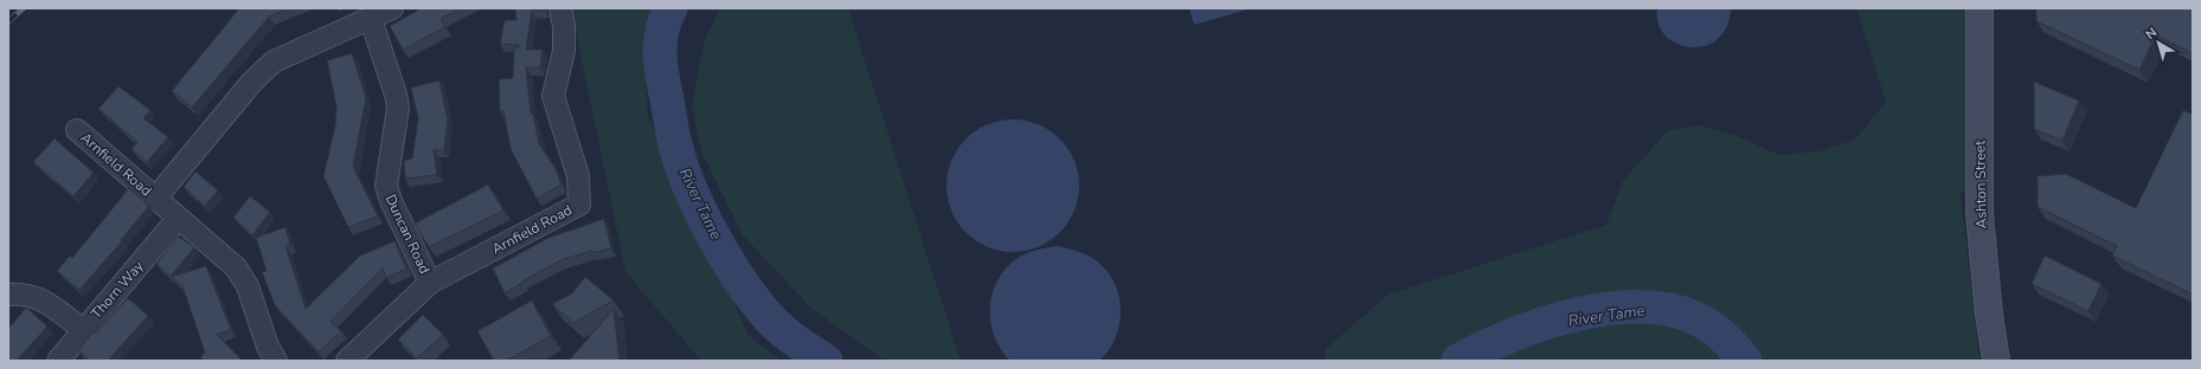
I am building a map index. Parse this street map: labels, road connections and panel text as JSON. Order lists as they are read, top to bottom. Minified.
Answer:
{"streets":{"main road":["Ashton Street"],"street":["Arnfield Road","Duncan Road","Thorn Way"]},"crossings":[["Arnfield Road","Duncan Road"],["Arnfield Road","Thorn Way"]],"water":["River Tame"],"north":"top left"}
